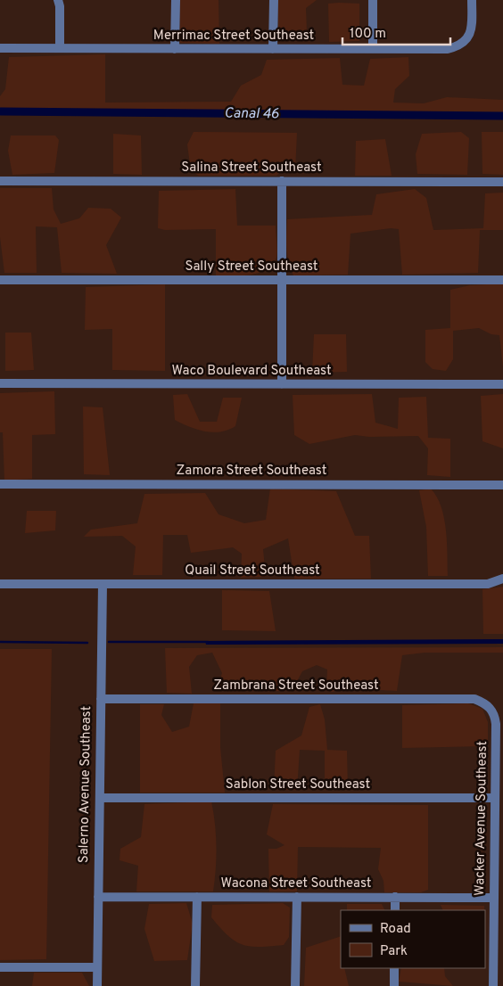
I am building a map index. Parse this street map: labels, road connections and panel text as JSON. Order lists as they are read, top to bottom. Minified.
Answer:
{"streets":{"street":["Merrimac Street Southeast","Salina Street Southeast","Sally Street Southeast","Waco Boulevard Southeast","Zamora Street Southeast","Quail Street Southeast","Zambrana Street Southeast","Salerno Avenue Southeast","Sablon Street Southeast","Wacker Avenue Southeast","Wacona Street Southeast"]},"crossings":[["Quail Street Southeast","Salerno Avenue Southeast"],["Zambrana Street Southeast","Salerno Avenue Southeast"],["Zambrana Street Southeast","Wacker Avenue Southeast"],["Salerno Avenue Southeast","Sablon Street Southeast"],["Salerno Avenue Southeast","Wacona Street Southeast"],["Sablon Street Southeast","Wacker Avenue Southeast"],["Wacker Avenue Southeast","Wacona Street Southeast"]],"water":["Canal 46"],"legend":["Road","Park"],"scale_bar":"100 m"}
